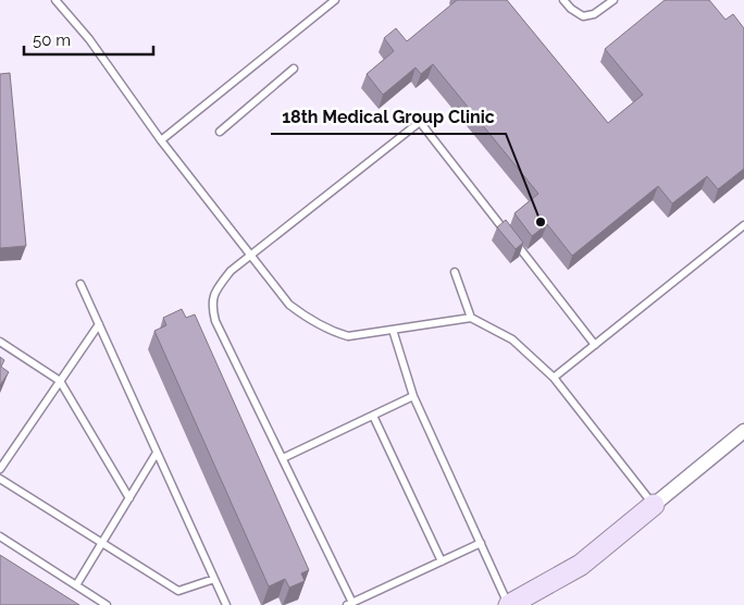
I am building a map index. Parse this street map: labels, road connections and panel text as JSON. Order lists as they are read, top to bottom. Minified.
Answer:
{"places":["18th Medical Group Clinic"],"scale_bar":"50 m"}
